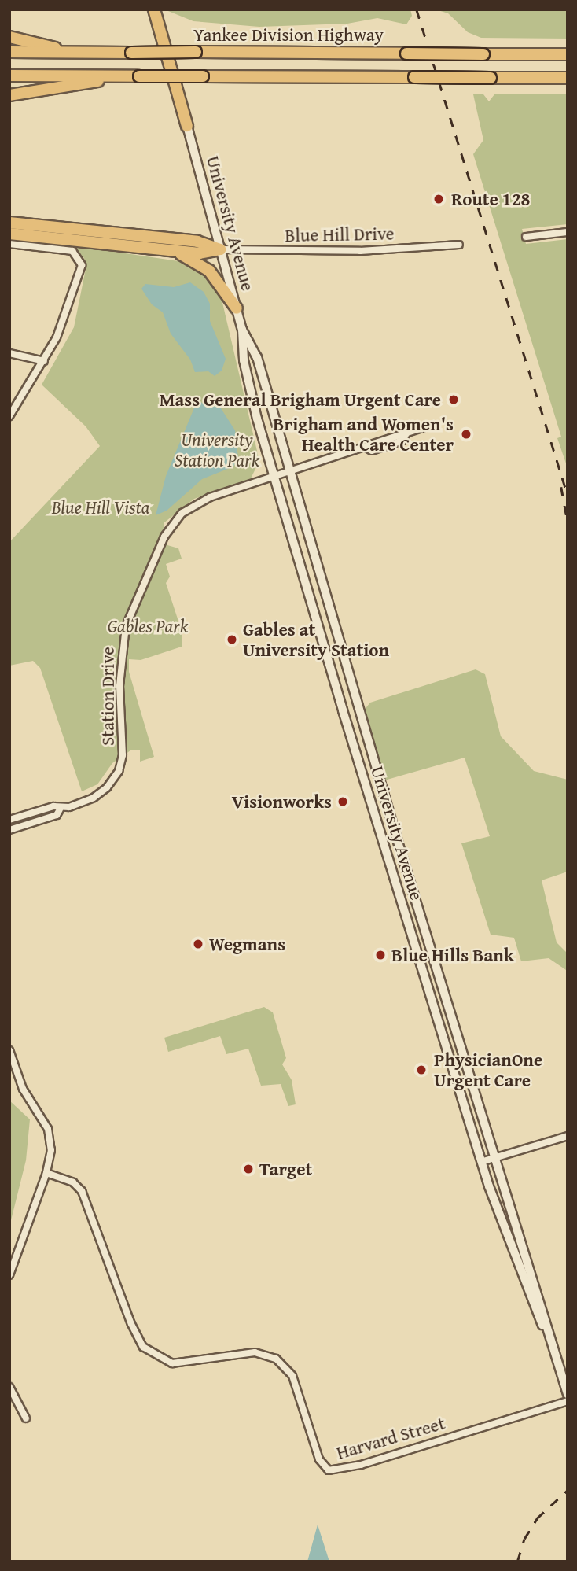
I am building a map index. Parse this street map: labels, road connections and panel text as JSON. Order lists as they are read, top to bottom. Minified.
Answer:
{"streets":{"highway":["Yankee Division Highway"],"main road":["University Avenue"],"street":["Blue Hill Drive","Station Drive","Harvard Street"]},"crossings":[["University Avenue","Blue Hill Drive"],["University Avenue","Station Drive"]],"parks":["University Station Park","Blue Hill Vista","Gables Park"],"places":["Route 128","Mass General Brigham Urgent Care","Brigham and Women's Health Care Center","Gables at University Station","Visionworks","Wegmans","Blue Hills Bank","PhysicianOne Urgent Care","Target"]}
